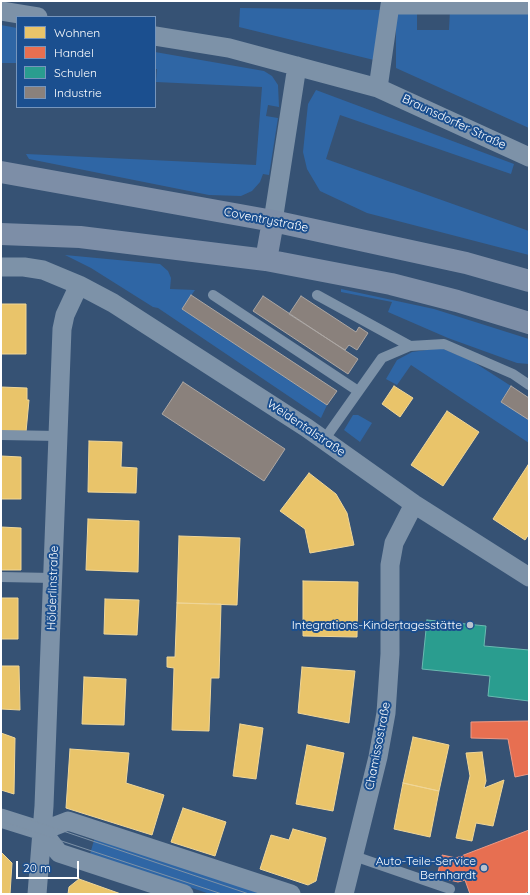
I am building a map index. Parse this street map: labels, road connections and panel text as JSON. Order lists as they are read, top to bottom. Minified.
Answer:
{"streets":{"main road":["Coventrystraße"],"street":["Braunsdorfer Straße","Weidentalstraße","Hölderlinstraße","Chamissostraße"]},"crossings":[["Weidentalstraße","Hölderlinstraße"],["Weidentalstraße","Chamissostraße"]],"places":["Integrations-Kindertagesstätte","Auto-Teile-Service Bernhardt"],"legend":["Wohnen","Handel","Schulen","Industrie"],"scale_bar":"20 m"}
